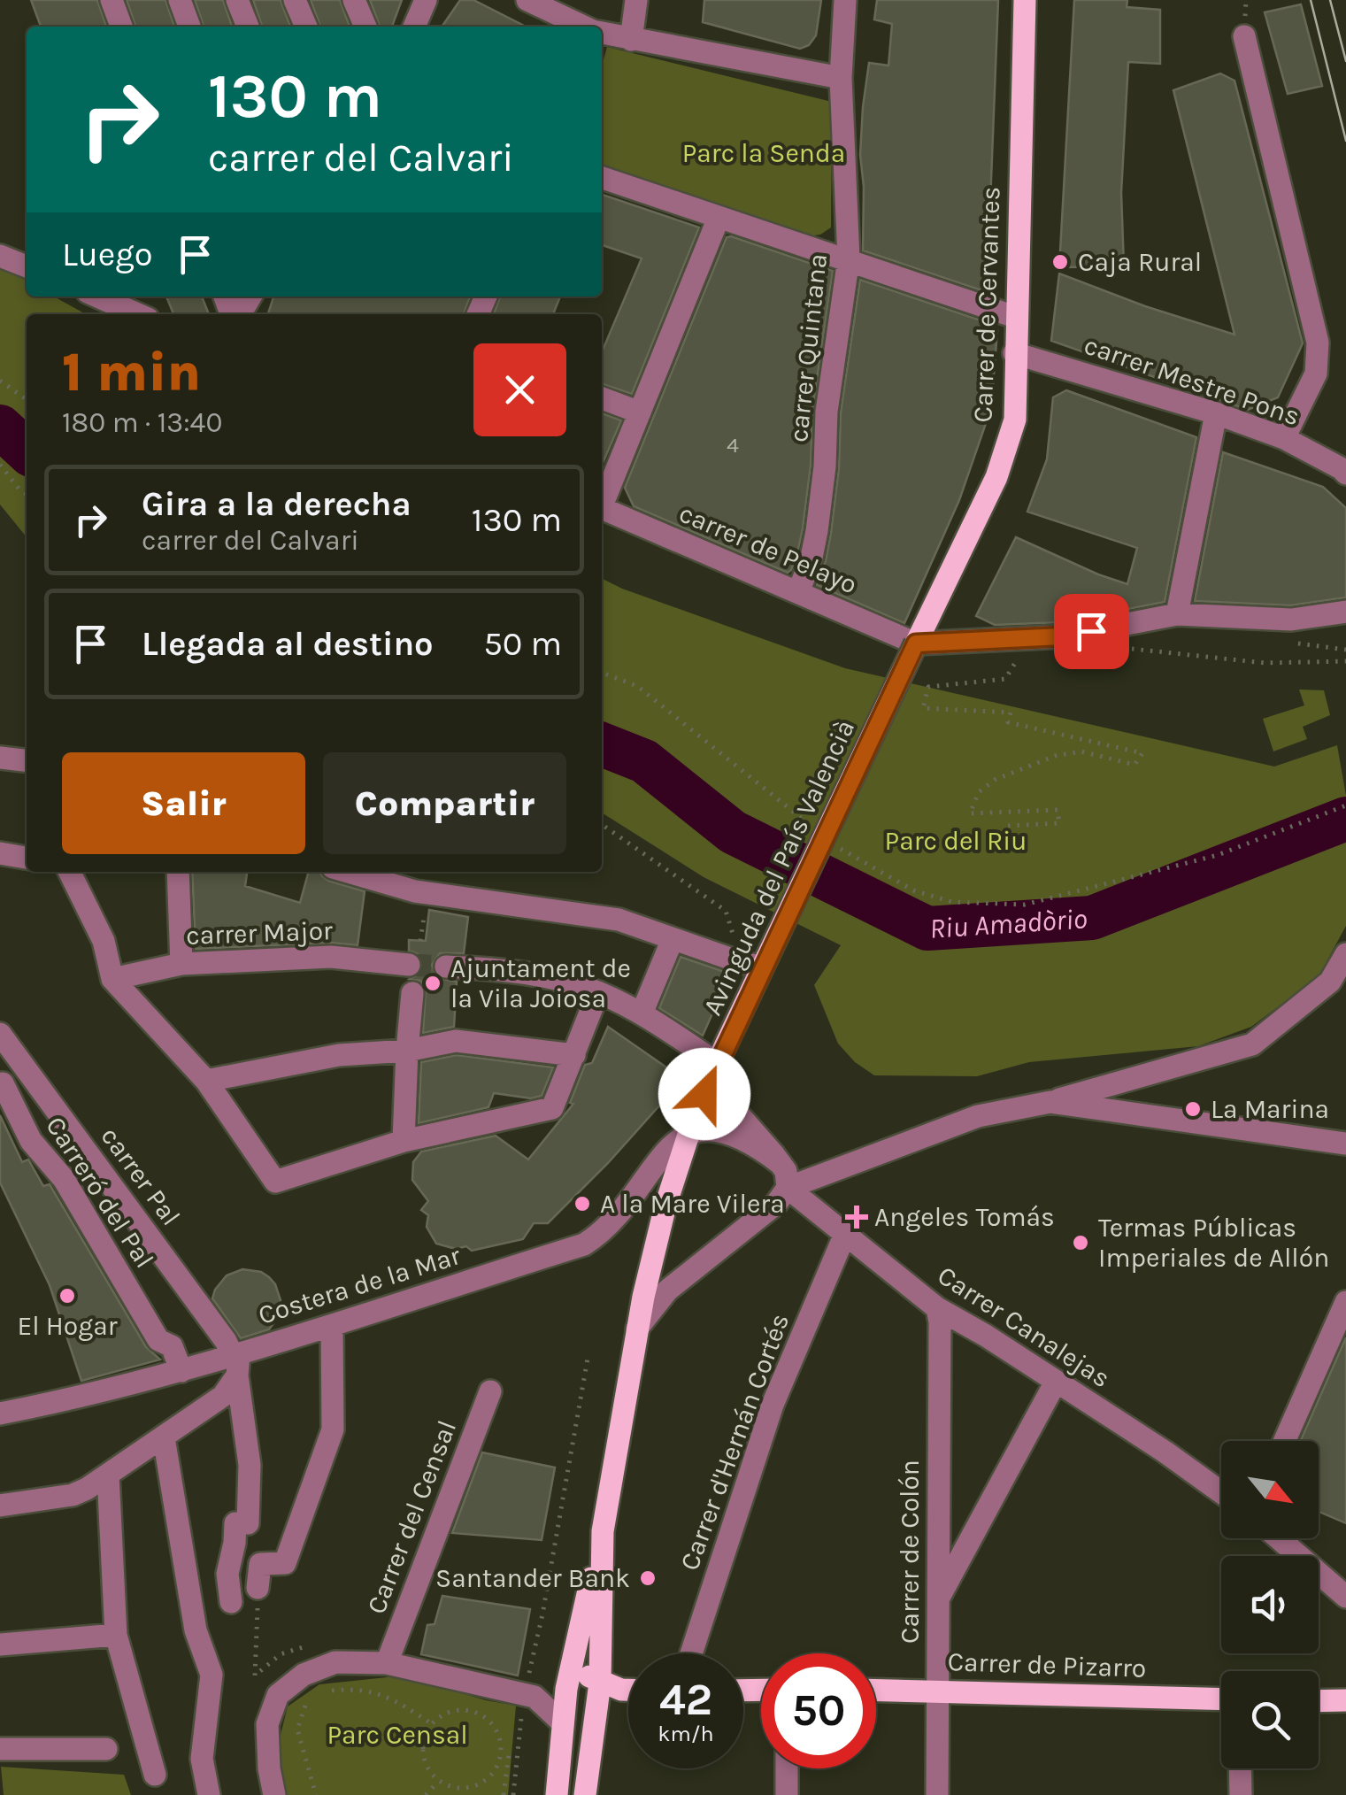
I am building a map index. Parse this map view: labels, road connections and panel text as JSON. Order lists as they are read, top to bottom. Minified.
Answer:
{"streets":{"main road":["Carrer de Cervantes","Avinguda del País Valencià","Carrer de Pizarro"],"street":["carrer Quintana","carrer Mestre Pons","carrer de Pelayo","carrer Major","carrer Pal","Carreró del Pal","Costera de la Mar","Carrer Canalejas","Carrer d'Hernán Cortés","Carrer del Censal","Carrer de Colón"]},"crossings":[["Carrer de Cervantes","carrer Mestre Pons"],["Carrer de Cervantes","carrer de Pelayo"],["Carrer de Cervantes","Avinguda del País Valencià"],["carrer Quintana","carrer de Pelayo"],["carrer de Pelayo","Avinguda del País Valencià"],["Avinguda del País Valencià","Costera de la Mar"],["carrer Pal","Costera de la Mar"],["Carreró del Pal","Costera de la Mar"],["Carrer Canalejas","Carrer d'Hernán Cortés"],["Carrer Canalejas","Carrer de Colón"],["Carrer de Colón","Carrer de Pizarro"]],"water":["Riu Amadòrio"],"parks":["Parc la Senda","Parc del Riu","Parc Censal"],"places":{"other":["Caja Rural","Ajuntament de la Vila Joiosa","La Marina","A la Mare Vilera","Termas Públicas Imperiales de Allón","El Hogar","Santander Bank"],"health":["Angeles Tomás"]},"house_numbers":["4"],"north":"bottom right","page":{"turn":["130 m","carrer del Calvari"],"then":"Luego","heading":["1 min","180 m · 13:40"],"list":[{"name":"Gira a la derecha","note":"carrer del Calvari","value":"130 m"},{"name":"Llegada al destino","value":"50 m"}],"buttons":["Salir","Compartir"],"speed":"42 km/h","limit":"50"}}
